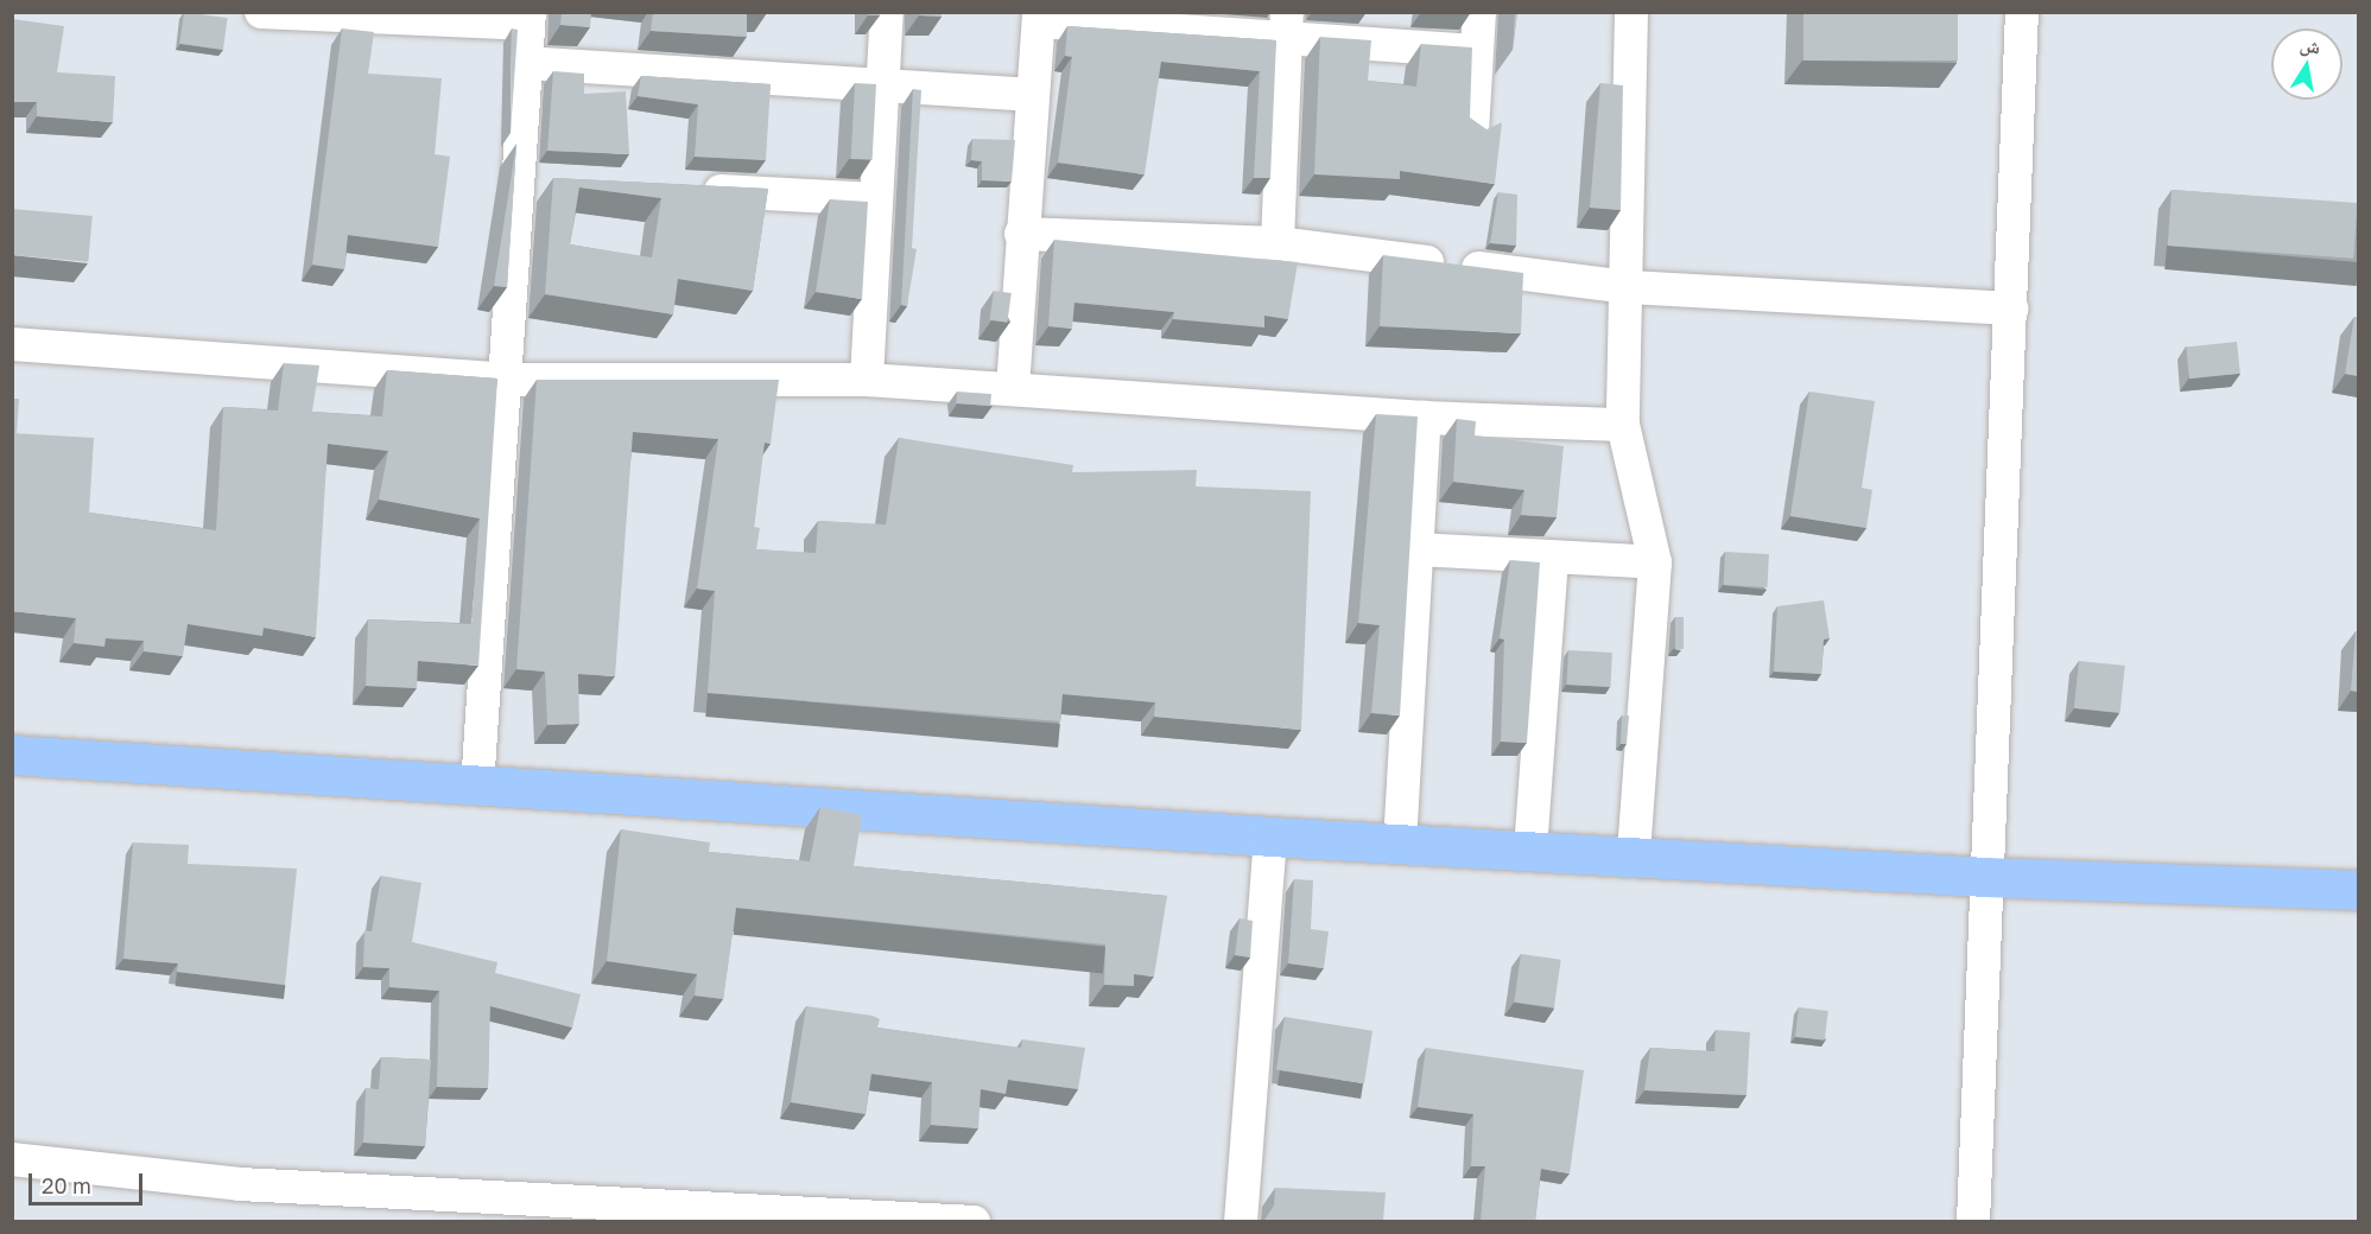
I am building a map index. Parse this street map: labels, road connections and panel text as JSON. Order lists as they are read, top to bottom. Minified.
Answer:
{"scale_bar":"20 m","north":"top"}
